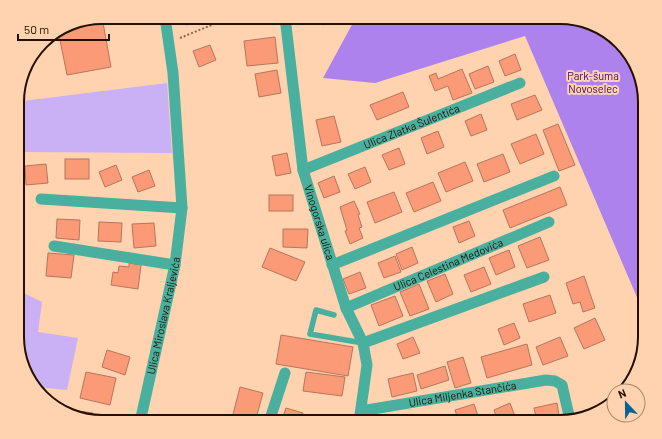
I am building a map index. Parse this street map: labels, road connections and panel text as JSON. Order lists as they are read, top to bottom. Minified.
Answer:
{"streets":{"street":["Ulica Zlatka Šulentića","Vinogorska ulica","Ulica Celestina Medovića","Ulica Miroslava Kraljevića","Ulica Miljenka Stančića"]},"crossings":[["Ulica Zlatka Šulentića","Vinogorska ulica"],["Vinogorska ulica","Ulica Celestina Medovića"],["Vinogorska ulica","Ulica Miljenka Stančića"]],"parks":["Park-šuma Novoselec"],"scale_bar":"50 m","north":"top"}
